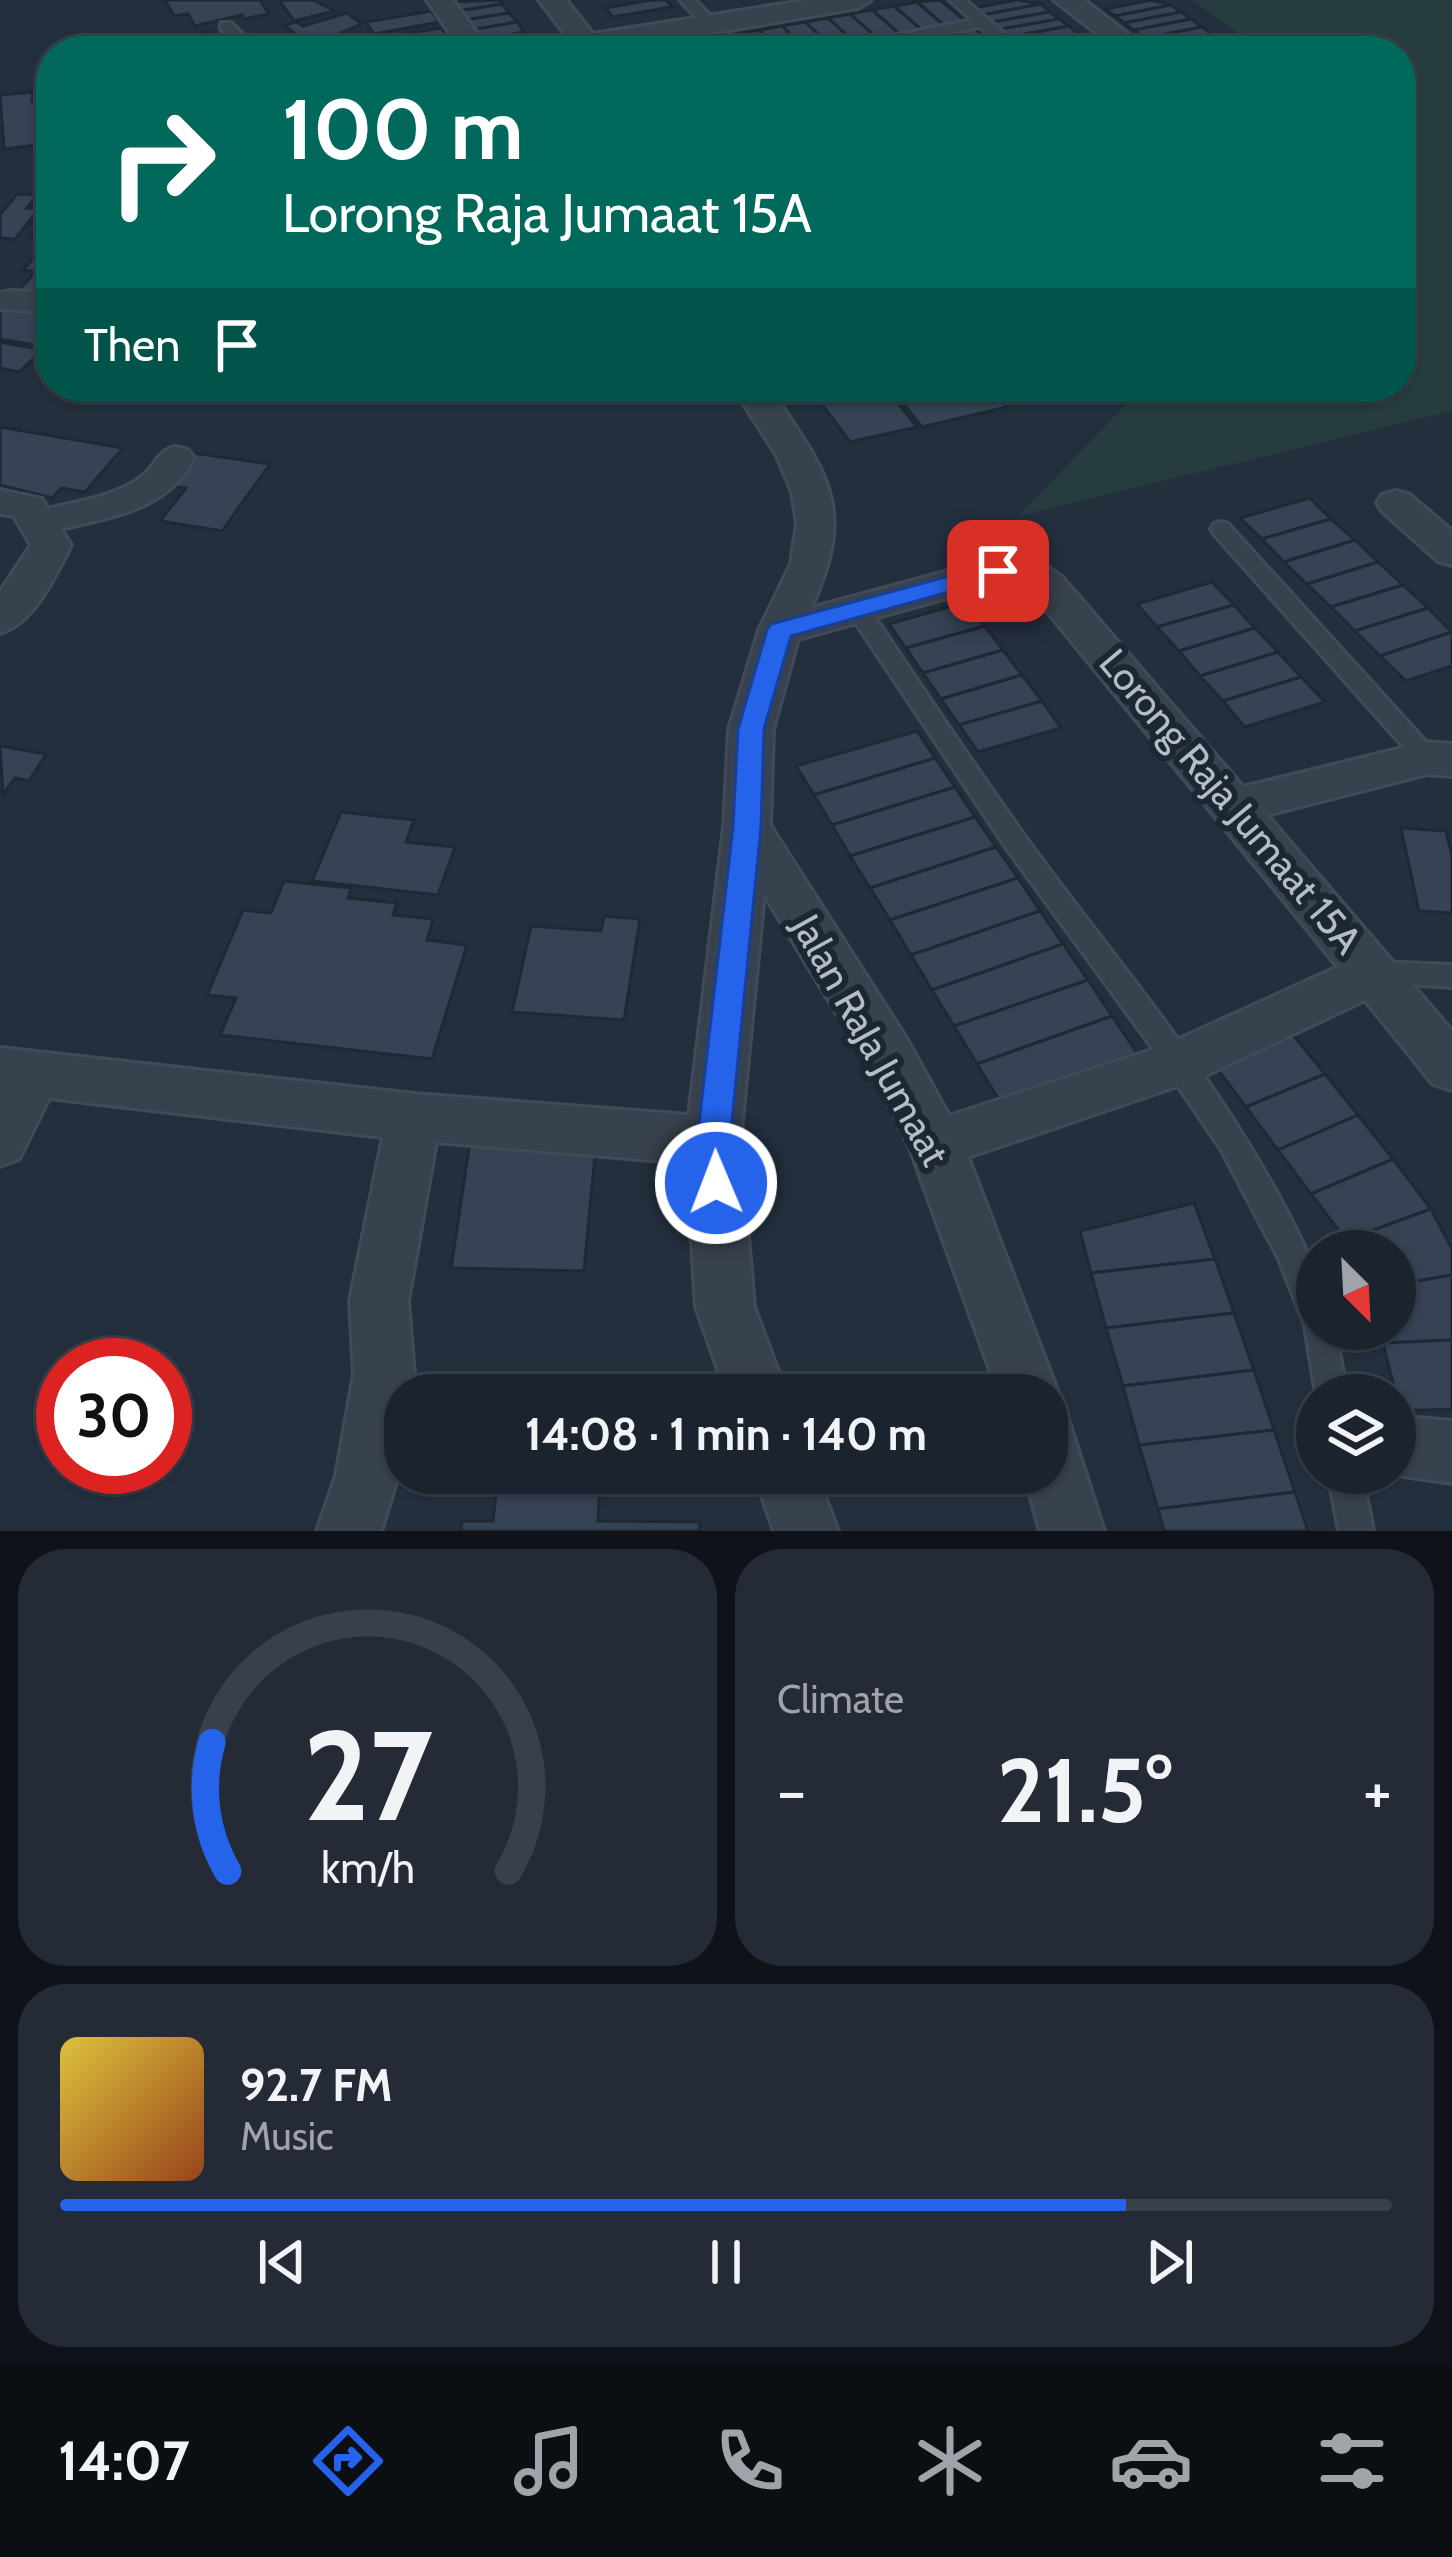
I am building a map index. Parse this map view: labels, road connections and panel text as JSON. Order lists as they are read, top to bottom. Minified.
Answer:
{"streets":{"street":["Lorong Raja Jumaat 15A","Jalan RaJa Jumaat"]},"crossings":[["Lorong Raja Jumaat 15A","Jalan RaJa Jumaat"]],"north":"bottom right","page":{"turn":["100 m","Lorong Raja Jumaat 15A"],"then":"Then","limit":"30","trip":"14:08 · 1 min · 140 m","tile":"Climate","heat":["−","21.5°","+"],"song":["92.7 FM","Music"],"tabs":"14:07","gauge":["27","km/h"]}}
